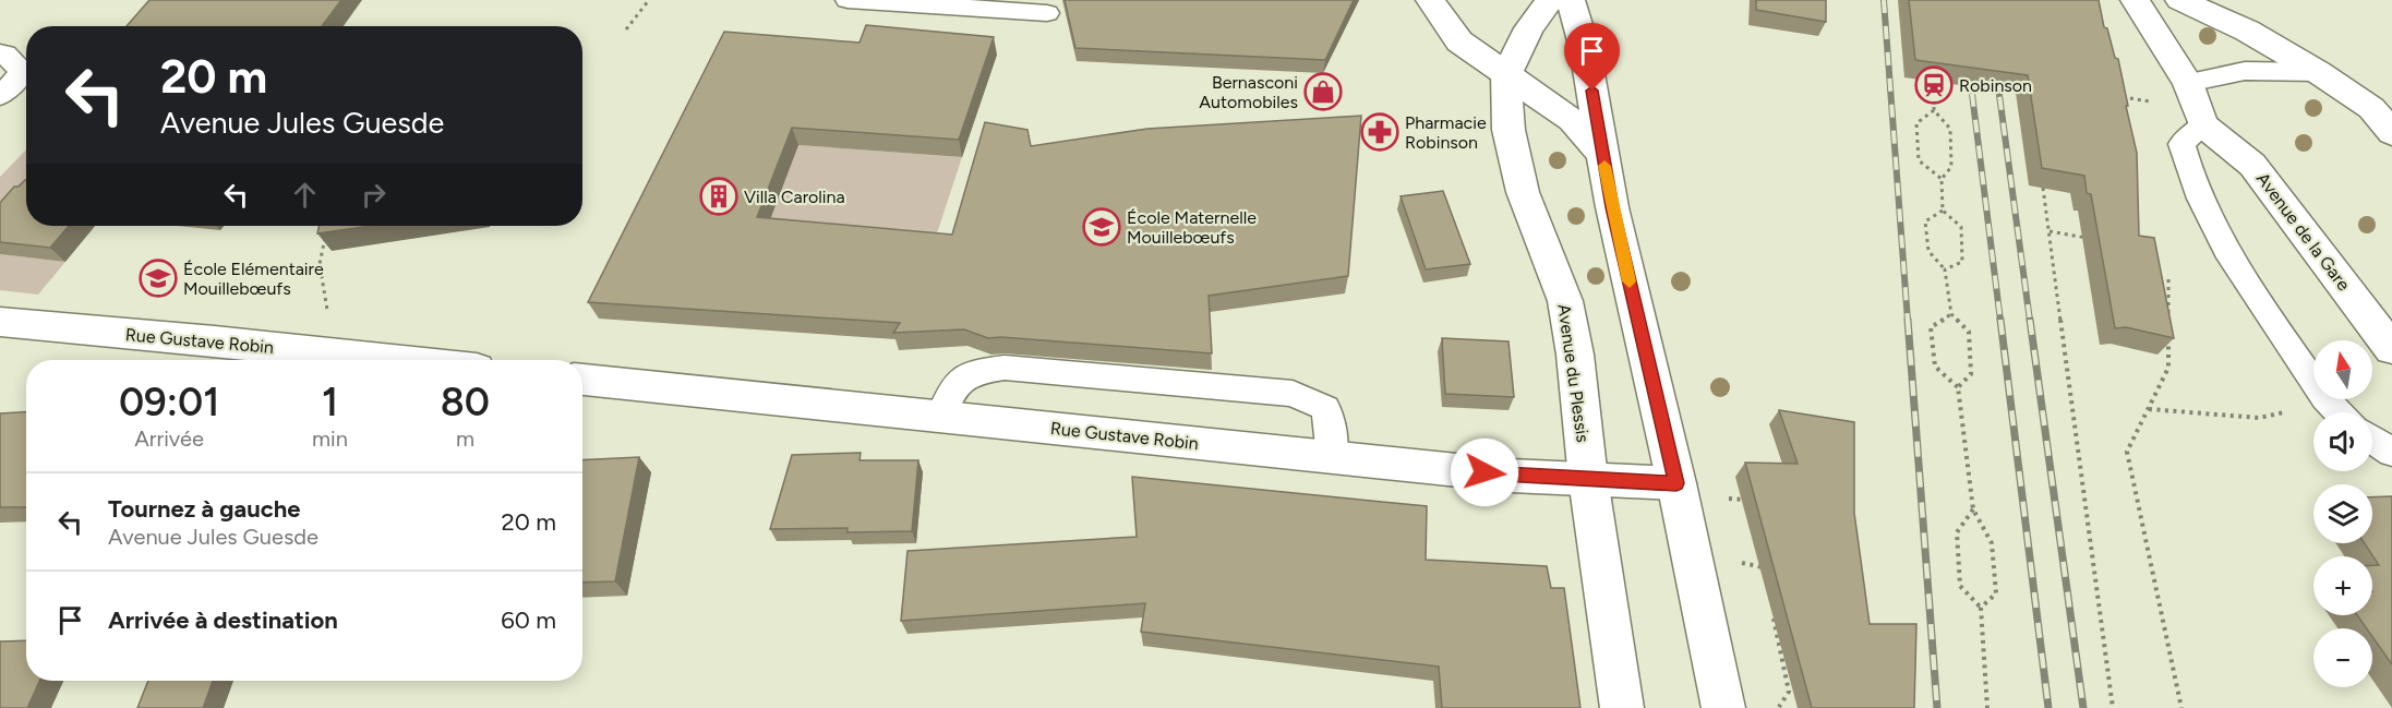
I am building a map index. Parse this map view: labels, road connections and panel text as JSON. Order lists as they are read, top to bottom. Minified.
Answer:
{"streets":{"street":["Avenue de la Gare","Rue Gustave Robin","Avenue du Plessis"]},"crossings":[["Rue Gustave Robin","Avenue du Plessis"]],"places":{"station":["Robinson"],"shop":["Bernasconi Automobiles"],"pharmacy":["Pharmacie Robinson"],"building":["Villa Carolina"],"school or university":["École Maternelle Mouillebœufs","École Elémentaire Mouillebœufs"]},"north":"top","page":{"turn":["20 m","Avenue Jules Guesde"],"map_buttons":["+","−"],"eta":["09:01","Arrivée","1","min","80","m"],"list":[{"name":"Tournez à gauche","note":"Avenue Jules Guesde","value":"20 m"},{"name":"Arrivée à destination","value":"60 m"}]}}
